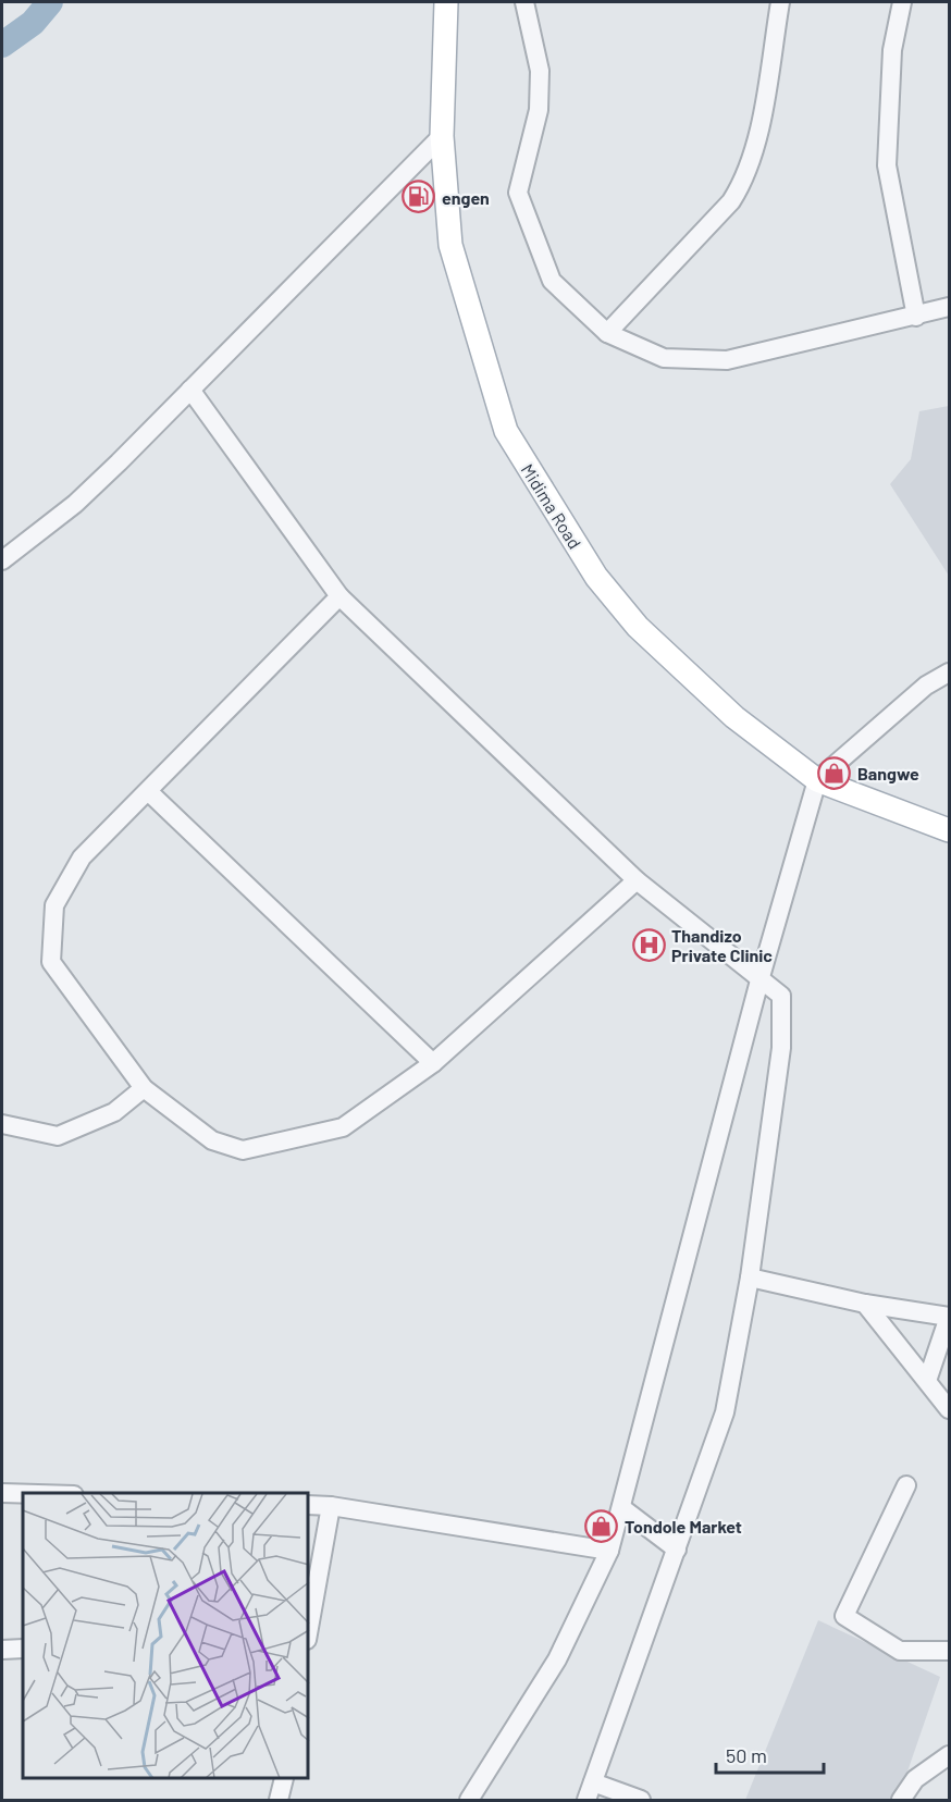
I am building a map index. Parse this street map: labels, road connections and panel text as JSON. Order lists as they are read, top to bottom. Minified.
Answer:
{"streets":{"main road":["Midima Road"]},"places":{"fuel station":["engen"],"shop":["Bangwe","Tondole Market"],"hospital":["Thandizo Private Clinic"]},"scale_bar":"50 m"}
